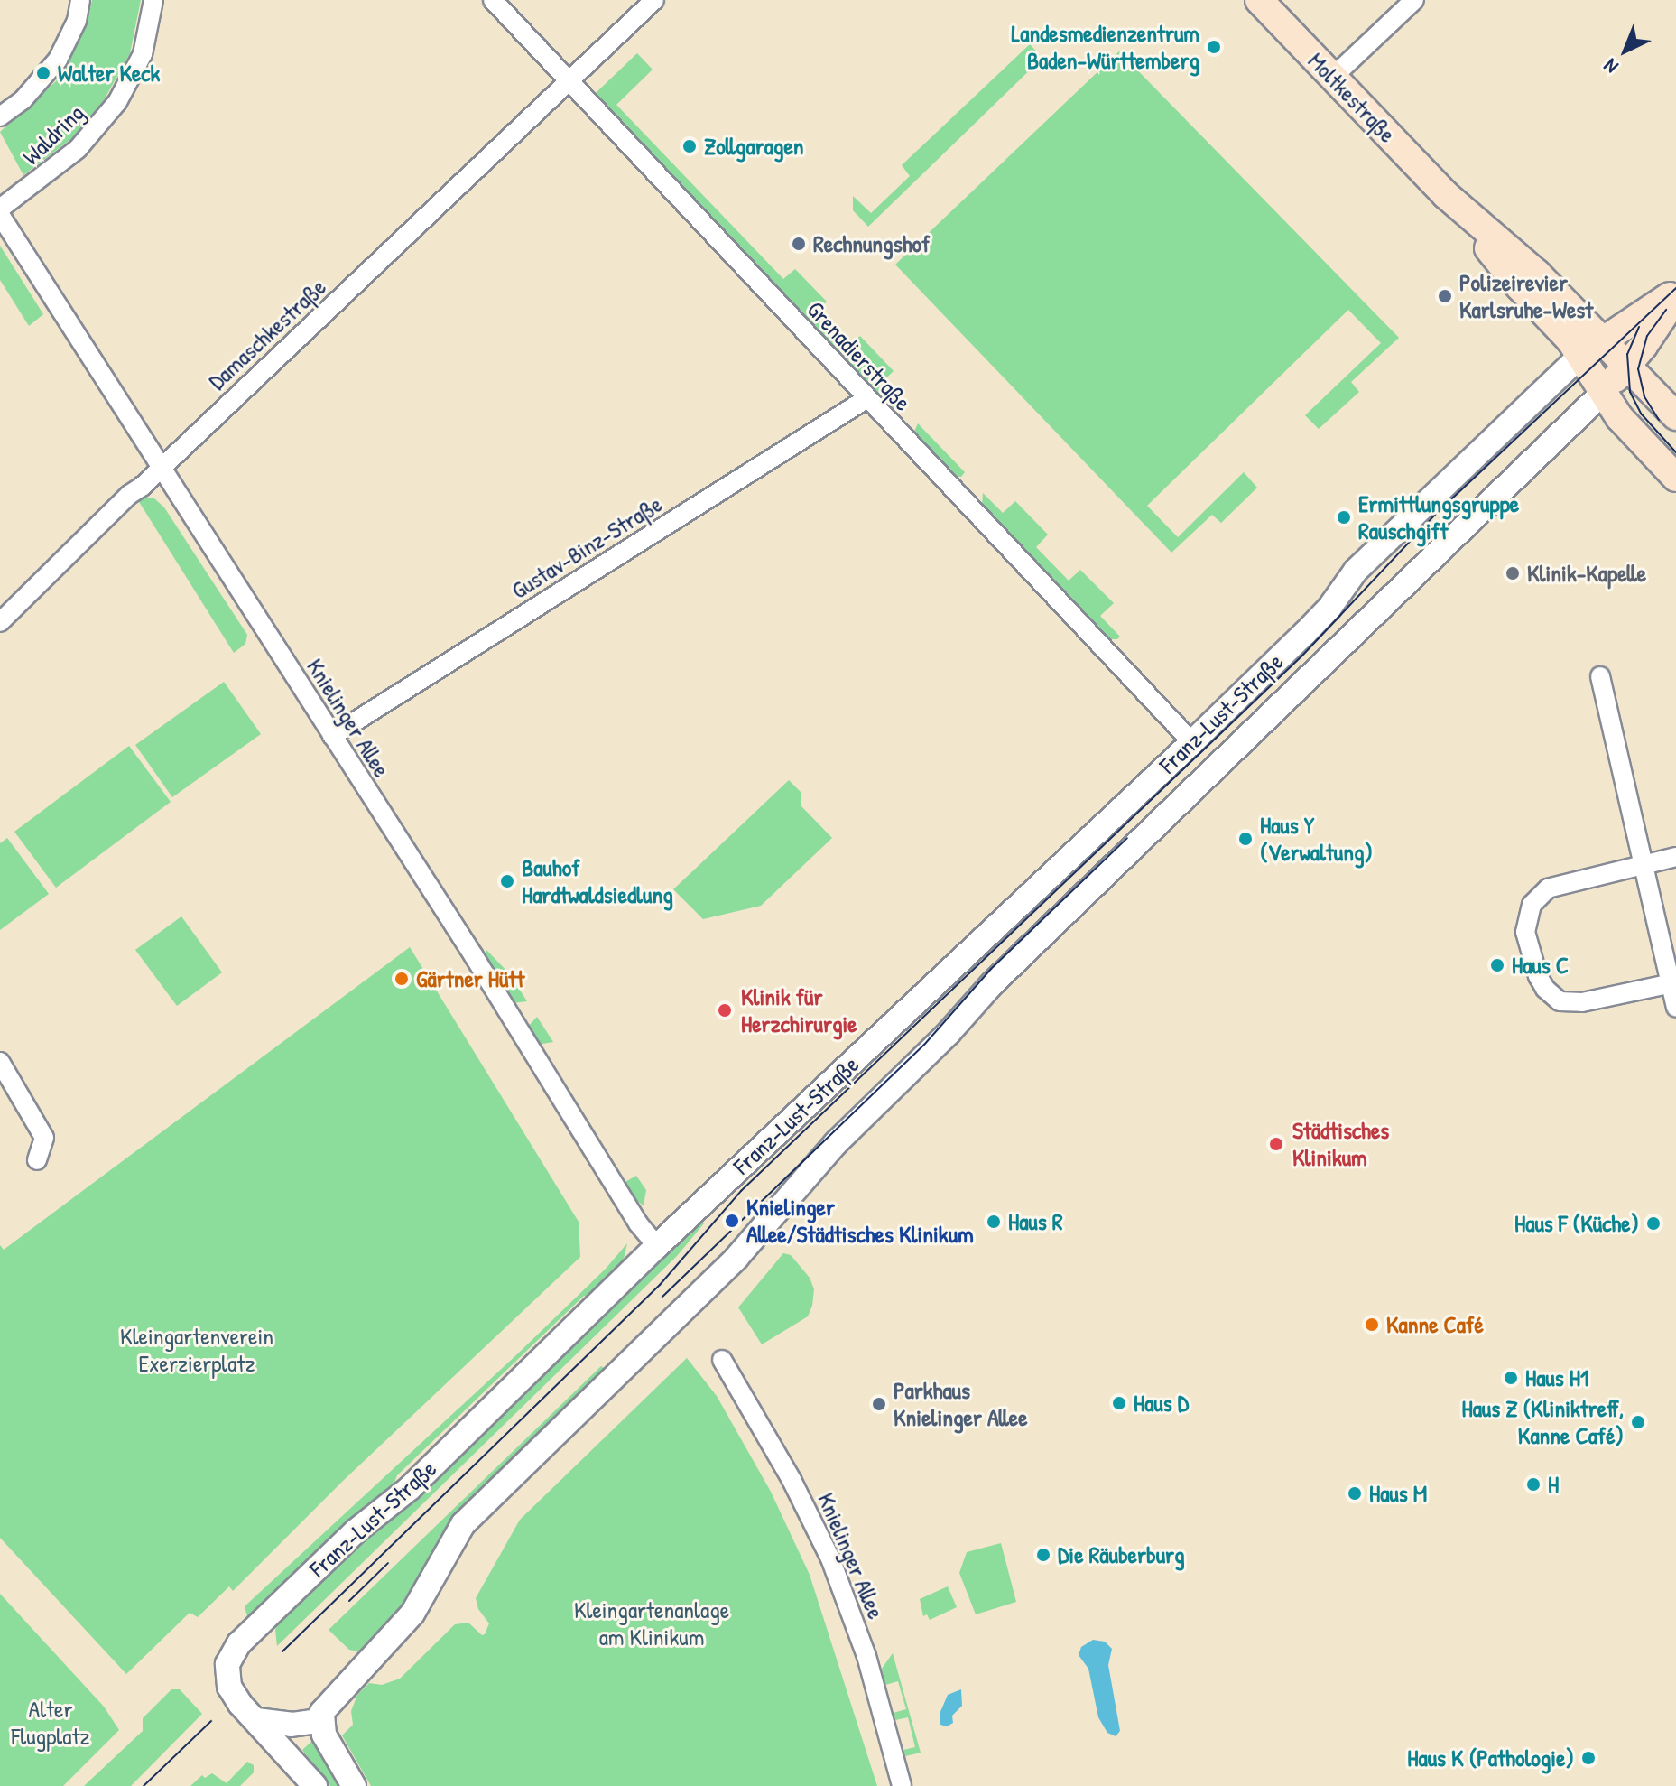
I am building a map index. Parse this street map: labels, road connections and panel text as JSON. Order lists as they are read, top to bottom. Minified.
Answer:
{"streets":{"main road":["Moltkestraße"],"street":["Waldring","Damaschkestraße","Grenadierstraße","Gustav-Binz-Straße","Franz-Lust-Straße","Knielinger Allee"]},"crossings":[["Moltkestraße","Franz-Lust-Straße"],["Damaschkestraße","Grenadierstraße"],["Damaschkestraße","Knielinger Allee"],["Grenadierstraße","Gustav-Binz-Straße"],["Grenadierstraße","Franz-Lust-Straße"],["Gustav-Binz-Straße","Knielinger Allee"],["Franz-Lust-Straße","Knielinger Allee"]],"parks":["Kleingartenverein Exerzierplatz","Kleingartenanlage am Klinikum","Alter Flugplatz"],"places":["Landesmedienzentrum Baden-Württemberg","Walter Keck","Zollgaragen","Rechnungshof","Polizeirevier Karlsruhe-West","Ermittlungsgruppe Rauschgift","Klinik-Kapelle","Haus Y (Verwaltung)","Bauhof Hardtwaldsiedlung","Haus C","Gärtner Hütt","Klinik für Herzchirurgie","Städtisches Klinikum","Knielinger Allee/Städtisches Klinikum","Haus R","Haus F (Küche)","Kanne Café","Haus H1","Haus D","Parkhaus Knielinger Allee","Haus Z (Kliniktreff, Kanne Café)","H","Haus M","Die Räuberburg","Haus K (Pathologie)"],"north":"bottom left"}
